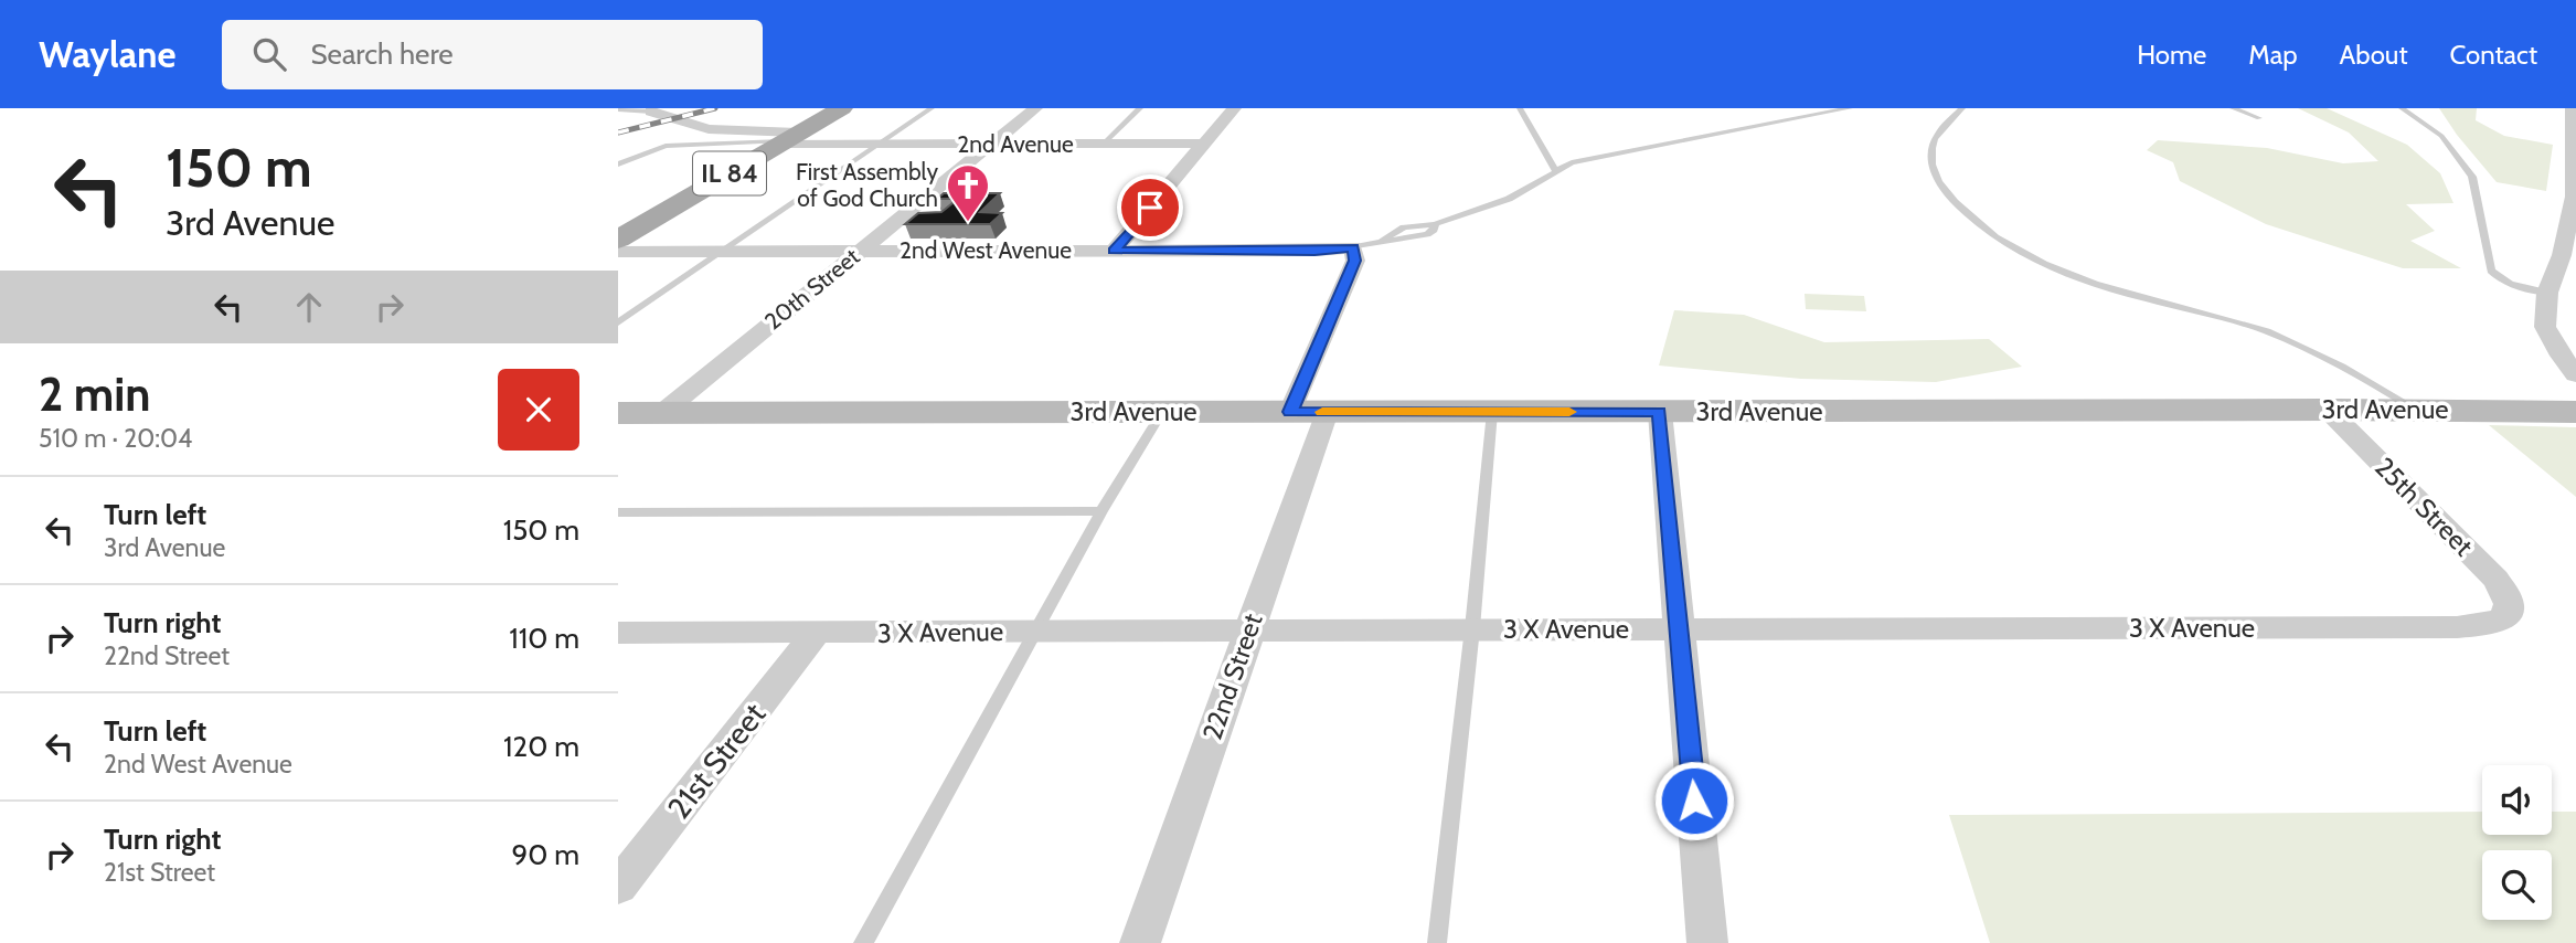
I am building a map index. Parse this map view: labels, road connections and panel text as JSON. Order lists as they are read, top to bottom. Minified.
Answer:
{"streets":{"main road":["IL 84"],"street":["2nd Avenue","2nd West Avenue","20th Street","3rd Avenue","25th Street","3 X Avenue","22nd Street","21st Street"]},"crossings":[["2nd Avenue","IL 84"],["2nd Avenue","20th Street"],["2nd West Avenue","20th Street"],["20th Street","3rd Avenue"],["3rd Avenue","25th Street"],["3rd Avenue","22nd Street"],["25th Street","3 X Avenue"],["3 X Avenue","22nd Street"],["3 X Avenue","21st Street"]],"places":{"church":["First Assembly of God Church"]},"page":{"header":"Waylane","search":"Search here","nav":["Home","Map","About","Contact"],"turn":["150 m","3rd Avenue"],"heading":["2 min","510 m · 20:04"],"list":[{"name":"Turn left","note":"3rd Avenue","value":"150 m"},{"name":"Turn right","note":"22nd Street","value":"110 m"},{"name":"Turn left","note":"2nd West Avenue","value":"120 m"},{"name":"Turn right","note":"21st Street","value":"90 m"}]}}
